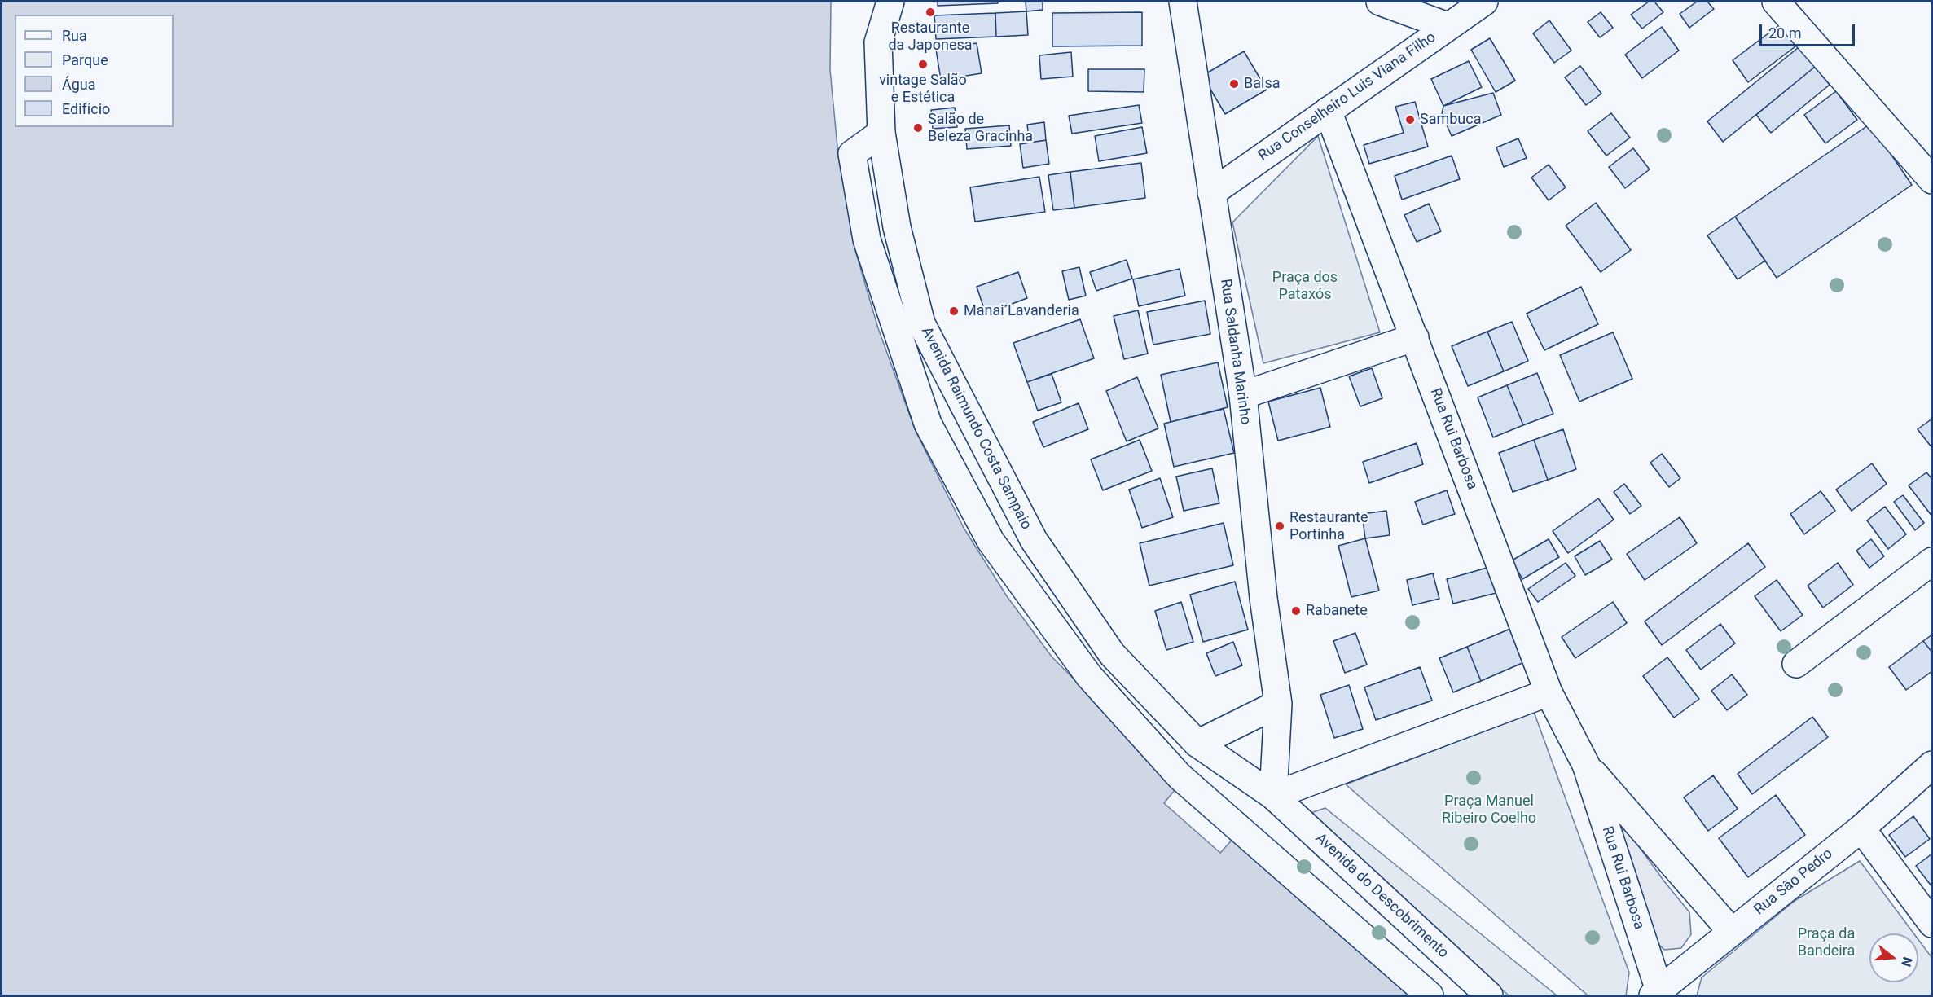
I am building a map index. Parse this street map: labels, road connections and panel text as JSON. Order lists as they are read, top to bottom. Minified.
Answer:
{"streets":{"main road":["Rua Conselheiro Luis Viana Filho","Rua Saldanha Marinho","Avenida Raimundo Costa Sampaio","Rua Rui Barbosa","Rua São Pedro","Avenida do Descobrimento"]},"crossings":[["Rua Conselheiro Luis Viana Filho","Rua Saldanha Marinho"],["Rua Conselheiro Luis Viana Filho","Rua Rui Barbosa"],["Avenida Raimundo Costa Sampaio","Avenida do Descobrimento"],["Rua Rui Barbosa","Rua São Pedro"]],"parks":["Praça dos Pataxós","Praça Manuel Ribeiro Coelho","Praça da Bandeira"],"places":["Restaurante da Japonesa","vintage Salão e Estética","Balsa","Sambuca","Salão de Beleza Gracinha","Manai Lavanderia","Restaurante Portinha","Rabanete"],"legend":["Rua","Parque","Água","Edifício"],"scale_bar":"20 m","north":"right"}
